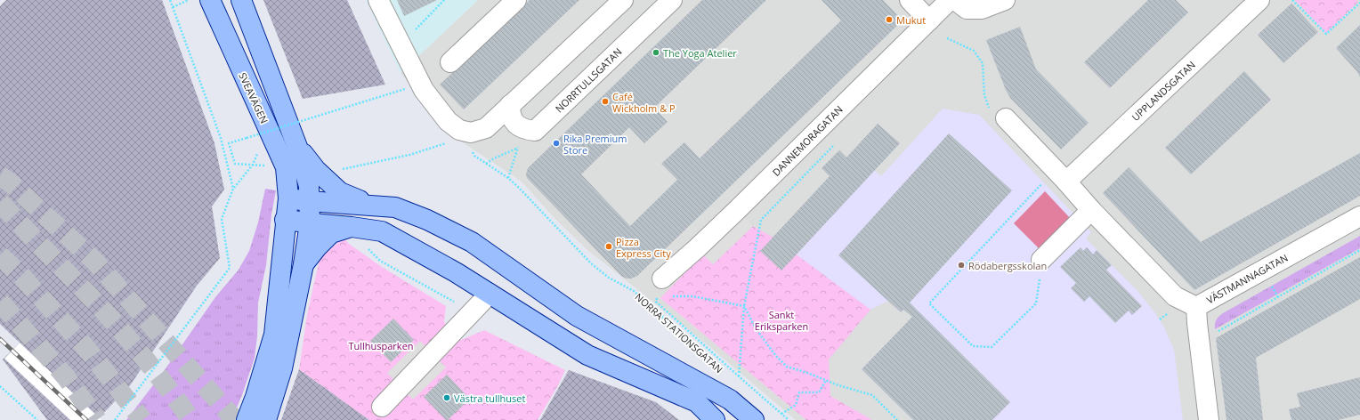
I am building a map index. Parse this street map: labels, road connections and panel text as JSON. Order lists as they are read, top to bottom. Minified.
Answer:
{"streets":{"main road":["SVEAVÄGEN"],"street":["NORRTULLSGATAN","UPPLANDSGATAN","DANNEMORAGATAN","VÄSTMANNAGATAN"],"path":["NORRA STATIONSGATAN"]},"parks":["Sankt Eriksparken","Tullhusparken"],"places":["Mukut","The Yoga Atelier","Café Wickholm & P","Rika Premium Store","Pizza Express City","Rödabergsskolan","Västra tullhuset"]}
